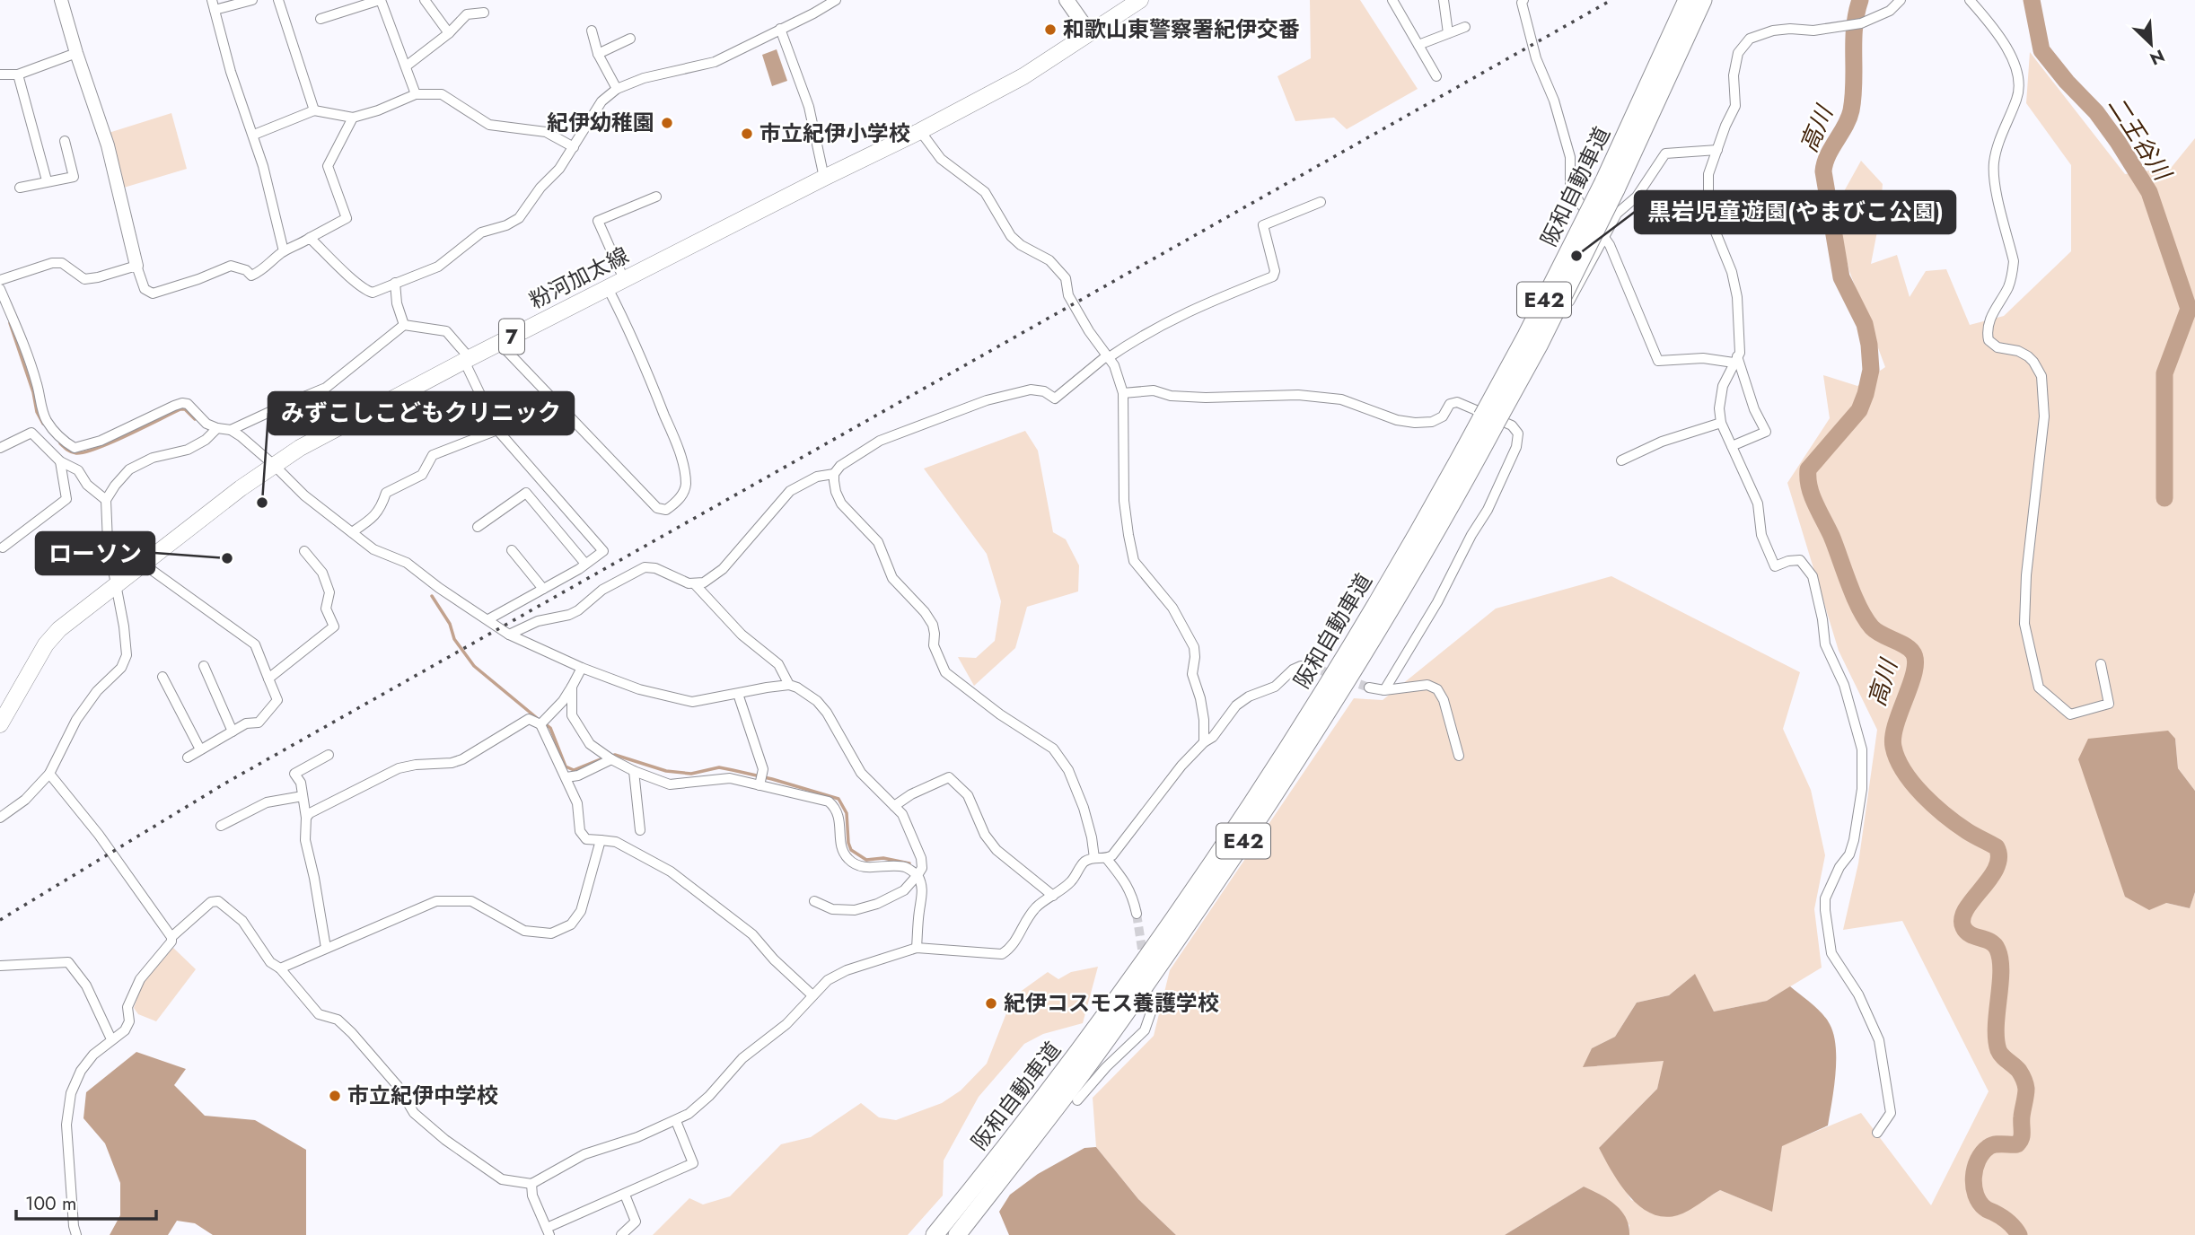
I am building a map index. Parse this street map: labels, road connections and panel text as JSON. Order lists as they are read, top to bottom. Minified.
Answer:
{"streets":{"highway":["阪和自動車道","E42"],"main road":["粉河加太線","7"]},"water":["高川","二王谷川"],"places":["和歌山東警察署紀伊交番","紀伊幼稚園","市立紀伊小学校","黒岩児童遊園(やまびこ公園)","みずこしこどもクリニック","ローソン","紀伊コスモス養護学校","市立紀伊中学校"],"scale_bar":"100 m","north":"bottom right"}
